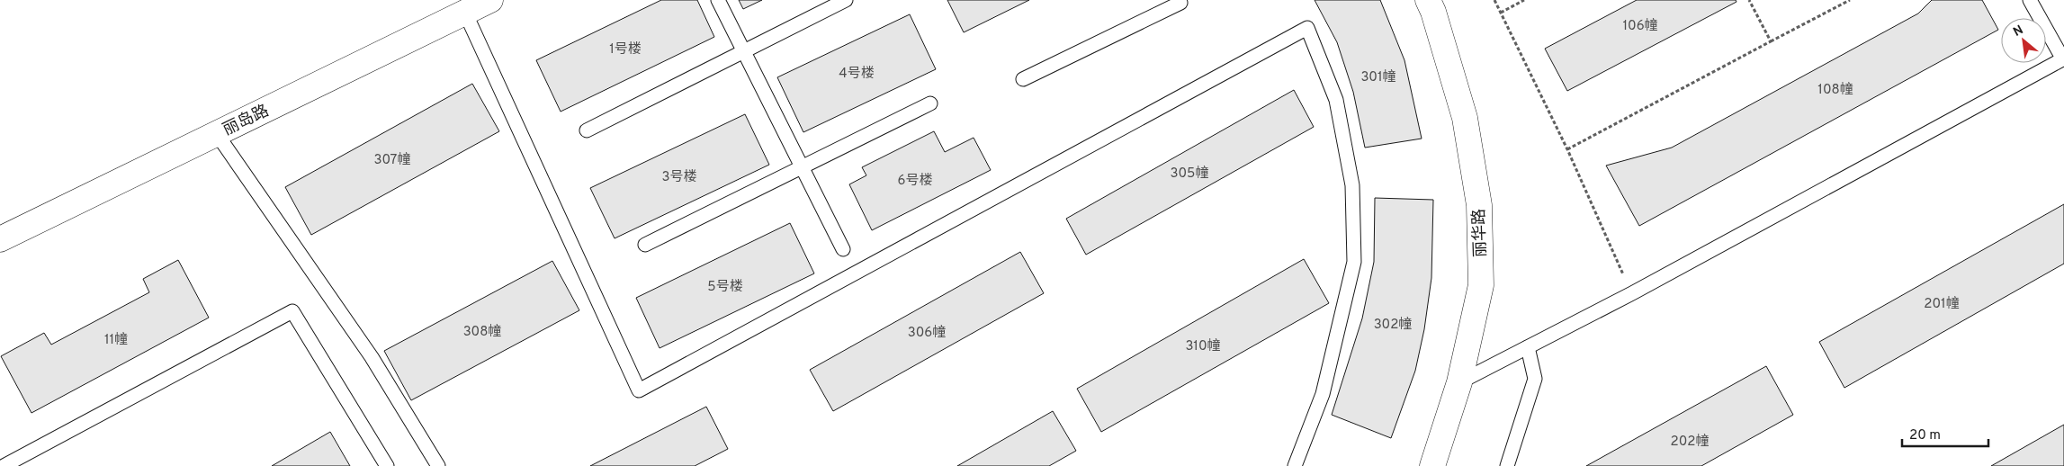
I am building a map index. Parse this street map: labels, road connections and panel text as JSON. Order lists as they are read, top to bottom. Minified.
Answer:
{"streets":{"street":["丽岛路","丽华路"]},"house_numbers":["106幢","1号楼","4号楼","301幢","108幢","307幢","305幢","3号楼","6号楼","5号楼","201幢","302幢","308幢","306幢","11幢","310幢","202幢"],"scale_bar":"20 m","north":"top left"}
